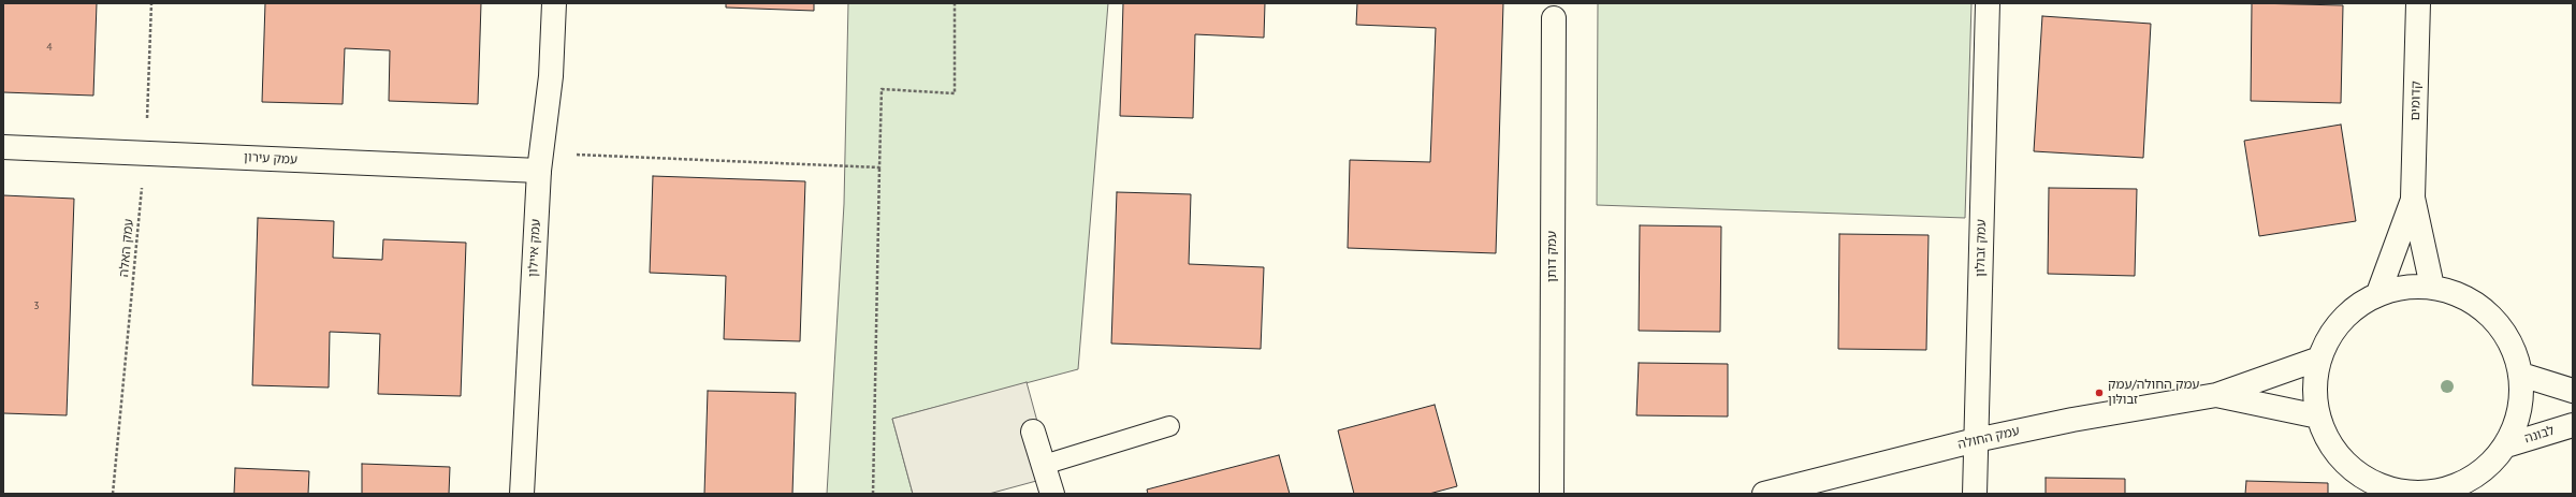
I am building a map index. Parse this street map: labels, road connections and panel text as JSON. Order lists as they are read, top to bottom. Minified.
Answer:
{"streets":{"street":["קדומים","עמק עירון","עמק איילון","עמק זבולון","עמק דותן","לבונה","עמק החולה"],"path":["עמק האלה"]},"crossings":[["עמק עירון","עמק האלה"],["עמק עירון","עמק איילון"],["עמק זבולון","עמק החולה"]],"places":["עמק החולה/עמק זבולון"],"house_numbers":["4","3"]}
